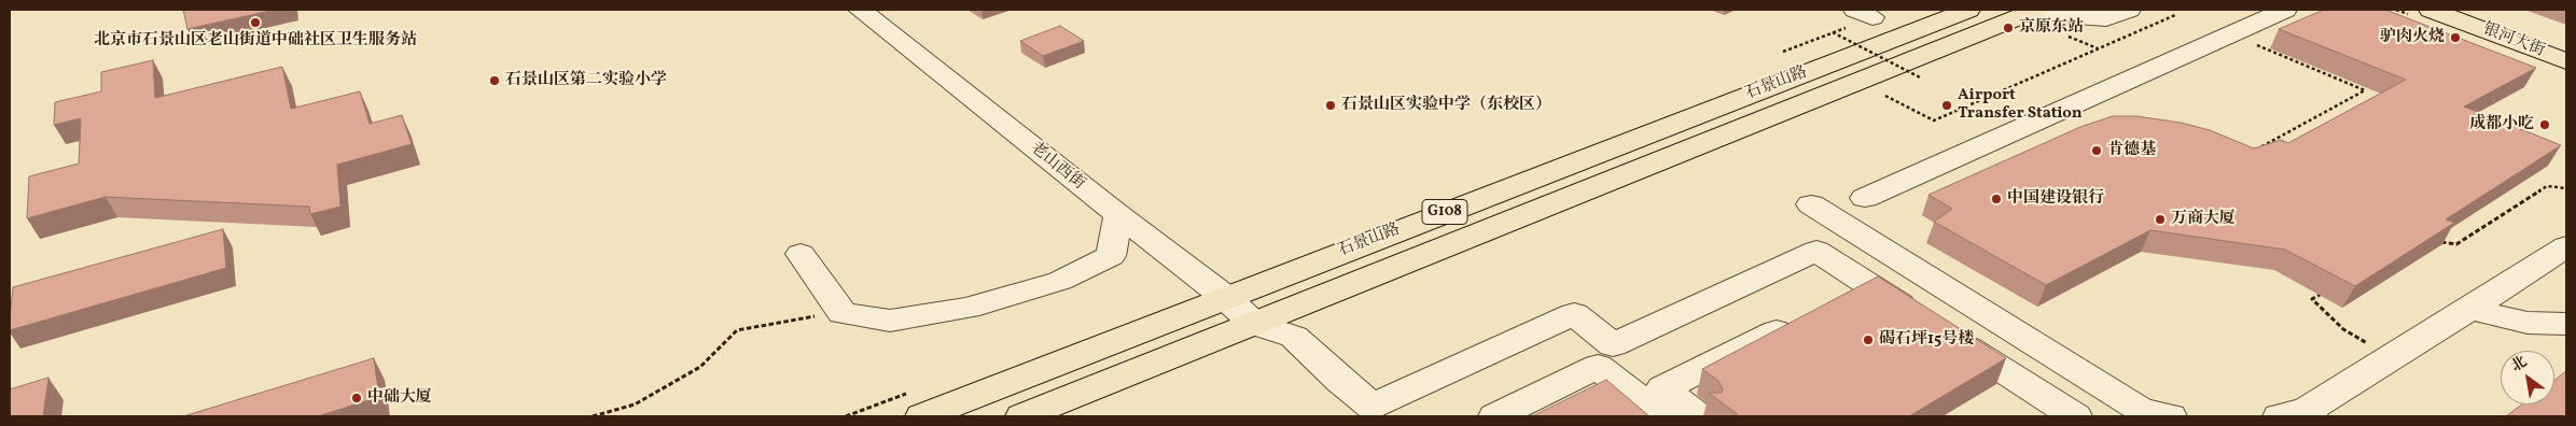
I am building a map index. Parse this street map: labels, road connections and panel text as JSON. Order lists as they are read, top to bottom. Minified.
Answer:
{"streets":{"main road":["银河大街","石景山路","G108"],"street":["老山西街"]},"crossings":[["石景山路","老山西街"]],"places":["北京市石景山区老山街道中础社区卫生服务站","京原东站","驴肉火烧","石景山区第二实验小学","石景山区实验中学（东校区）","Airport Transfer Station","成都小吃","肯德基","中国建设银行","万商大厦","碣石坪15号楼","中础大厦"],"north":"top left"}
